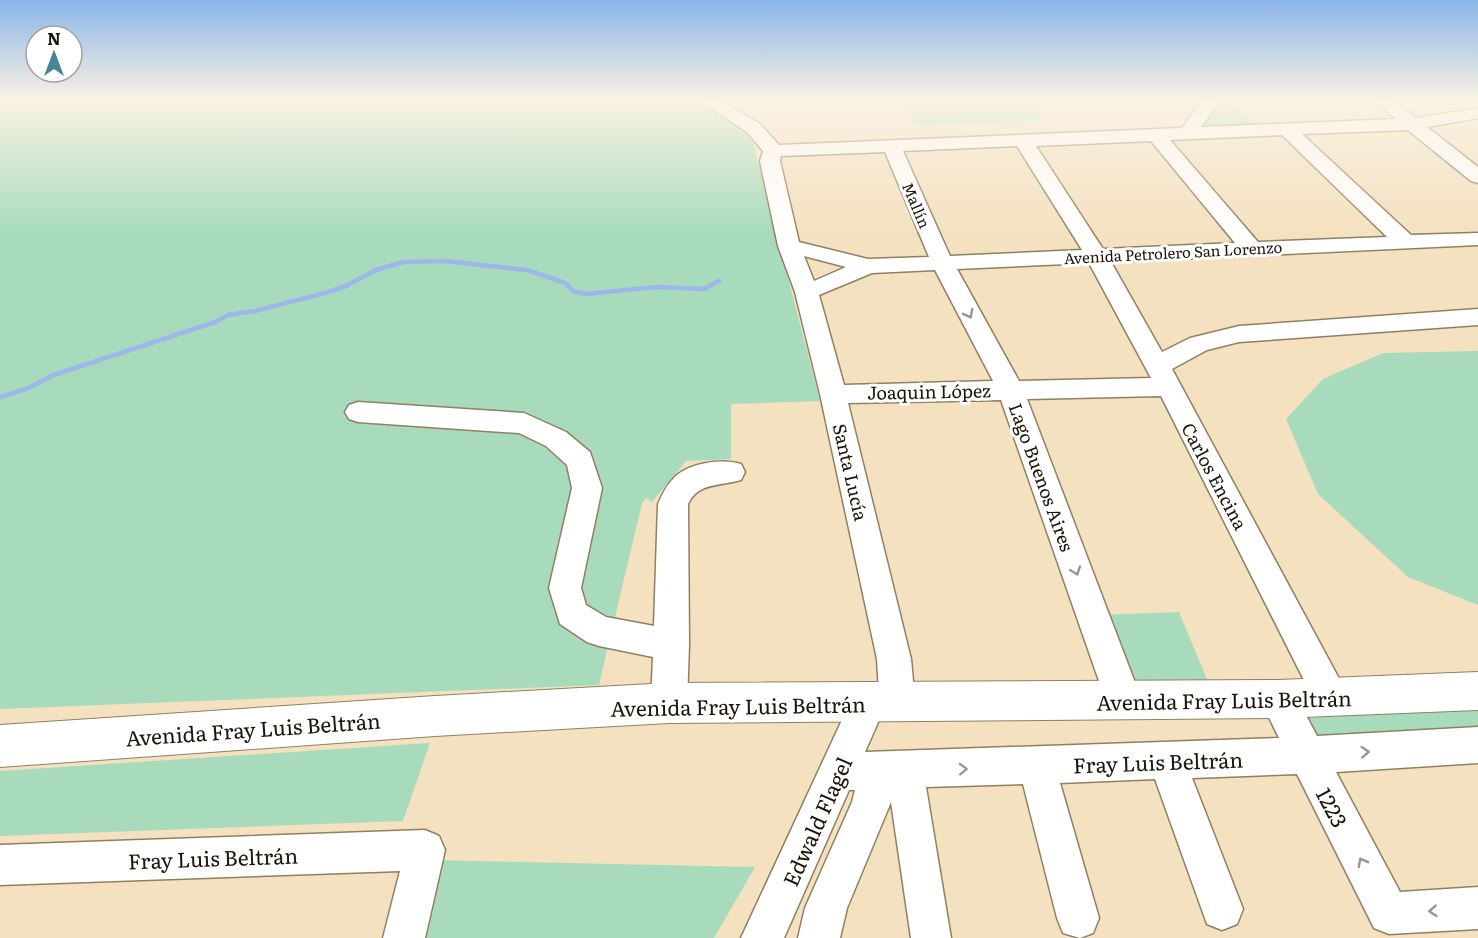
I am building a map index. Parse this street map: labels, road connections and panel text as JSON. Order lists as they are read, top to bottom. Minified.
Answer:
{"streets":{"main road":["Avenida Fray Luis Beltrán"],"street":["Mallín","Avenida Petrolero San Lorenzo","Joaquin López","Santa Lucía","Carlos Encina","Lago Buenos Aires","Fray Luis Beltrán","1223","Edwald Flagel"]},"crossings":[["Mallín","Avenida Petrolero San Lorenzo"],["Mallín","Lago Buenos Aires"],["Avenida Petrolero San Lorenzo","Santa Lucía"],["Avenida Petrolero San Lorenzo","Carlos Encina"],["Avenida Petrolero San Lorenzo","Lago Buenos Aires"],["Joaquin López","Santa Lucía"],["Joaquin López","Carlos Encina"],["Joaquin López","Lago Buenos Aires"],["Santa Lucía","Avenida Fray Luis Beltrán"],["Santa Lucía","Edwald Flagel"],["Carlos Encina","Avenida Fray Luis Beltrán"],["Lago Buenos Aires","Avenida Fray Luis Beltrán"],["Avenida Fray Luis Beltrán","1223"],["Avenida Fray Luis Beltrán","Edwald Flagel"],["Fray Luis Beltrán","1223"],["Fray Luis Beltrán","Edwald Flagel"]],"one_way":["Lago Buenos Aires","1223"],"north":"top"}
